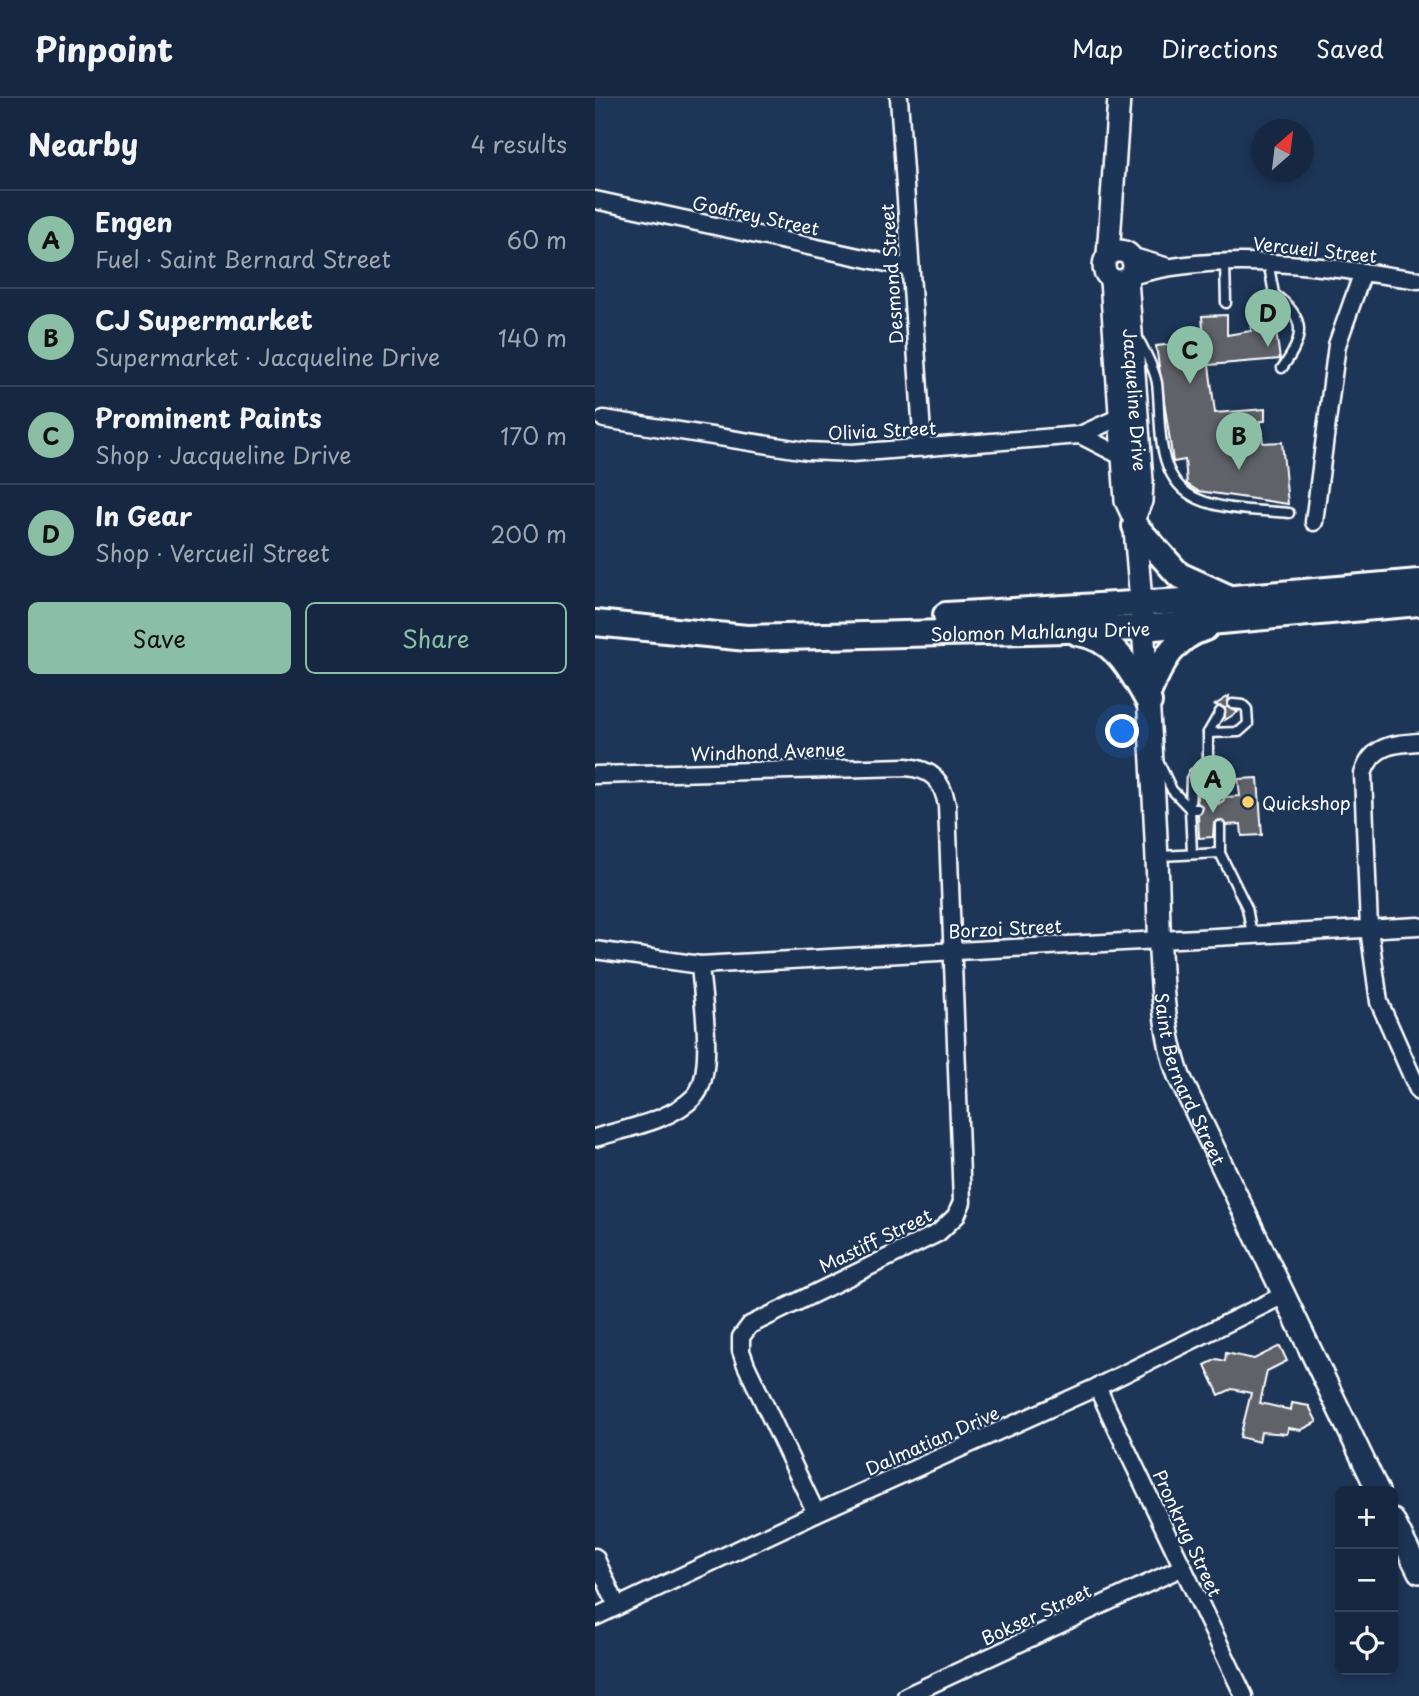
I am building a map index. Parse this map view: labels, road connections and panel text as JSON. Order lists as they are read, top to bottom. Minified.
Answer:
{"streets":{"main road":["Solomon Mahlangu Drive"],"street":["Godfrey Street","Vercueil Street","Desmond Street","Jacqueline Drive","Olivia Street","Windhond Avenue","Borzoi Street","Saint Bernard Street","Mastiff Street","Dalmatian Drive","Pronkrug Street","Bokser Street"]},"crossings":[["Godfrey Street","Desmond Street"],["Vercueil Street","Jacqueline Drive"],["Desmond Street","Olivia Street"],["Jacqueline Drive","Olivia Street"],["Jacqueline Drive","Solomon Mahlangu Drive"],["Jacqueline Drive","Saint Bernard Street"],["Solomon Mahlangu Drive","Saint Bernard Street"],["Windhond Avenue","Mastiff Street"],["Borzoi Street","Saint Bernard Street"],["Borzoi Street","Mastiff Street"],["Saint Bernard Street","Dalmatian Drive"],["Mastiff Street","Dalmatian Drive"],["Dalmatian Drive","Pronkrug Street"],["Pronkrug Street","Bokser Street"]],"places":["Quickshop"],"north":"top right","page":{"header":"Pinpoint","nav":["Map","Directions","Saved"],"heading":["Nearby","4 results"],"list":[{"mark":"A","name":"Engen","note":"Fuel · Saint Bernard Street","value":"60 m"},{"mark":"B","name":"CJ Supermarket","note":"Supermarket · Jacqueline Drive","value":"140 m"},{"mark":"C","name":"Prominent Paints","note":"Shop · Jacqueline Drive","value":"170 m"},{"mark":"D","name":"In Gear","note":"Shop · Vercueil Street","value":"200 m"}],"pins":["D","C","B","A"],"buttons":["Save","Share"],"map_buttons":["+","−"]}}
